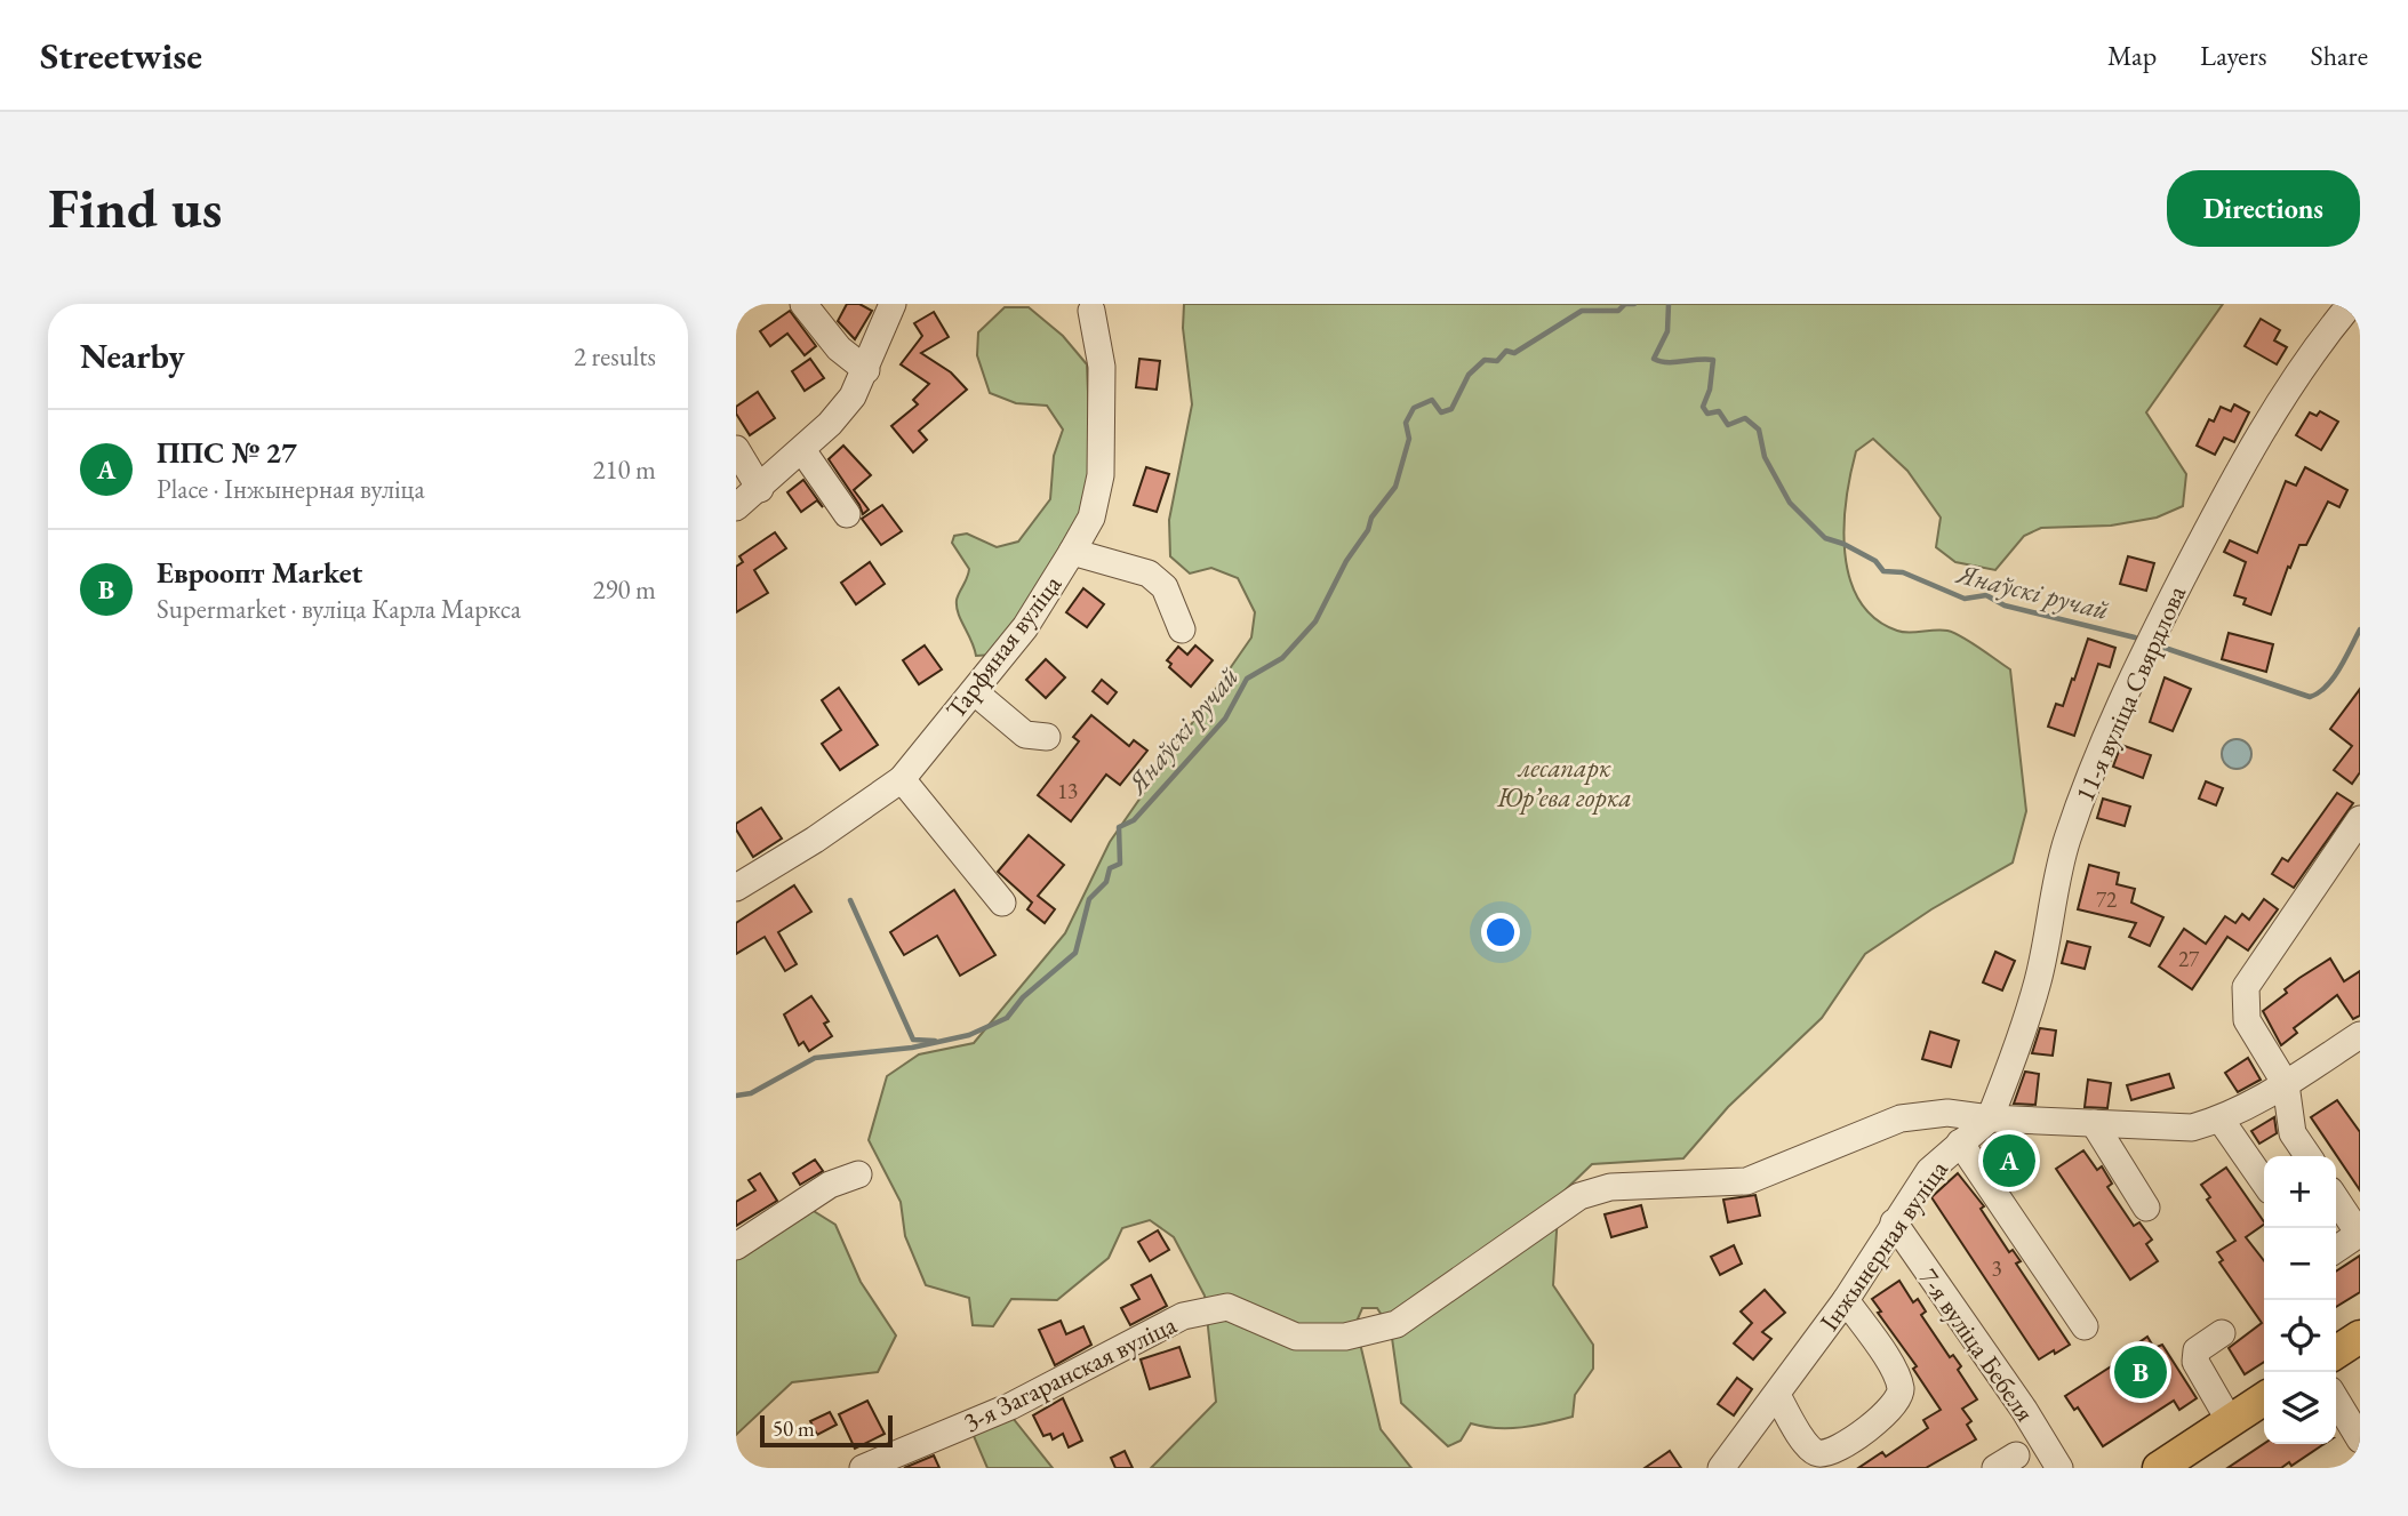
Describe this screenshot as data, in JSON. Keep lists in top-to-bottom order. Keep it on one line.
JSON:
{"streets":{"street":["Тарфяная вуліца","11-я вуліца Свярдлова","Інжынерная вуліца","7-я вуліца Бебеля","3-я Загаранская вуліца"]},"crossings":[["11-я вуліца Свярдлова","Інжынерная вуліца"],["11-я вуліца Свярдлова","3-я Загаранская вуліца"],["Інжынерная вуліца","7-я вуліца Бебеля"],["Інжынерная вуліца","3-я Загаранская вуліца"]],"water":["Янаўскі ручай"],"parks":["лесапарк Юрʼева горка"],"house_numbers":["13","72","27","3"],"scale_bar":"50 m","page":{"header":"Streetwise","nav":["Map","Layers","Share"],"buttons":"Directions","title":"Find us","heading":["Nearby","2 results"],"list":[{"mark":"A","name":"ППС № 27","note":"Place · Інжынерная вуліца","value":"210 m"},{"mark":"B","name":"Евроопт Market","note":"Supermarket · вуліца Карла Маркса","value":"290 m"}],"pins":["A","B"],"map_buttons":["+","−"],"scale":"50 m"}}
